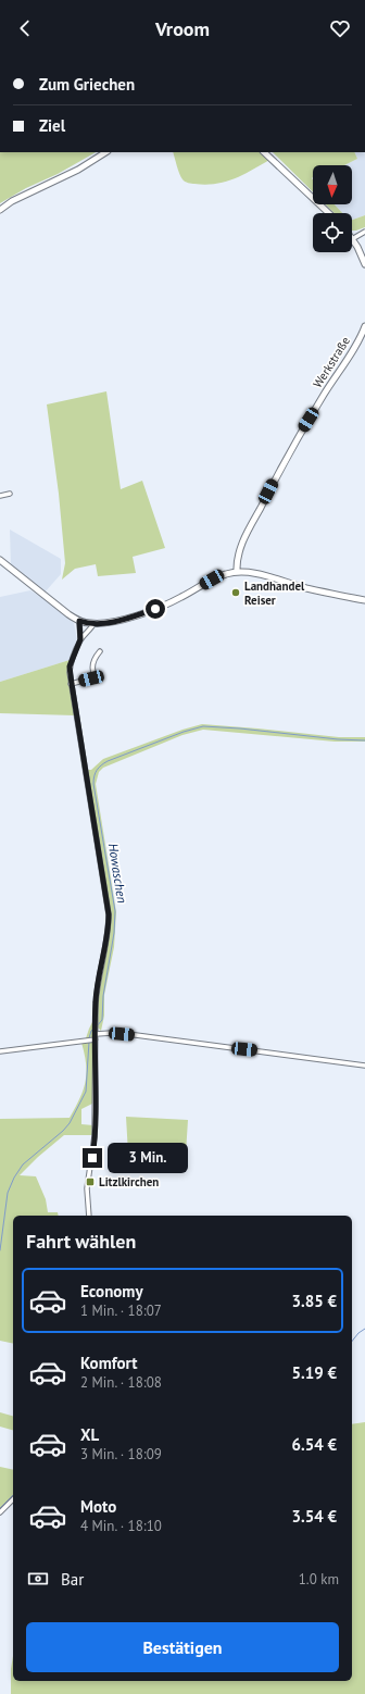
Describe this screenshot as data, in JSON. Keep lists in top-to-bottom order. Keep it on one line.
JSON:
{"streets":{"street":["Werkstraße"]},"water":["Howaschen"],"places":{"other":["Landhandel Reiser"],"transit":["Litzlkirchen"]},"north":"bottom","page":{"header":"Vroom","banner":["Zum Griechen","Ziel"],"bubble":"3 Min.","heading":"Fahrt wählen","list":[{"name":"Economy","note":"1 Min. · 18:07","value":"3.85 €"},{"name":"Komfort","note":"2 Min. · 18:08","value":"5.19 €"},{"name":"XL","note":"3 Min. · 18:09","value":"6.54 €"},{"name":"Moto","note":"4 Min. · 18:10","value":"3.54 €"}],"pay":["Bar","1.0 km"],"buttons":"Bestätigen"}}
